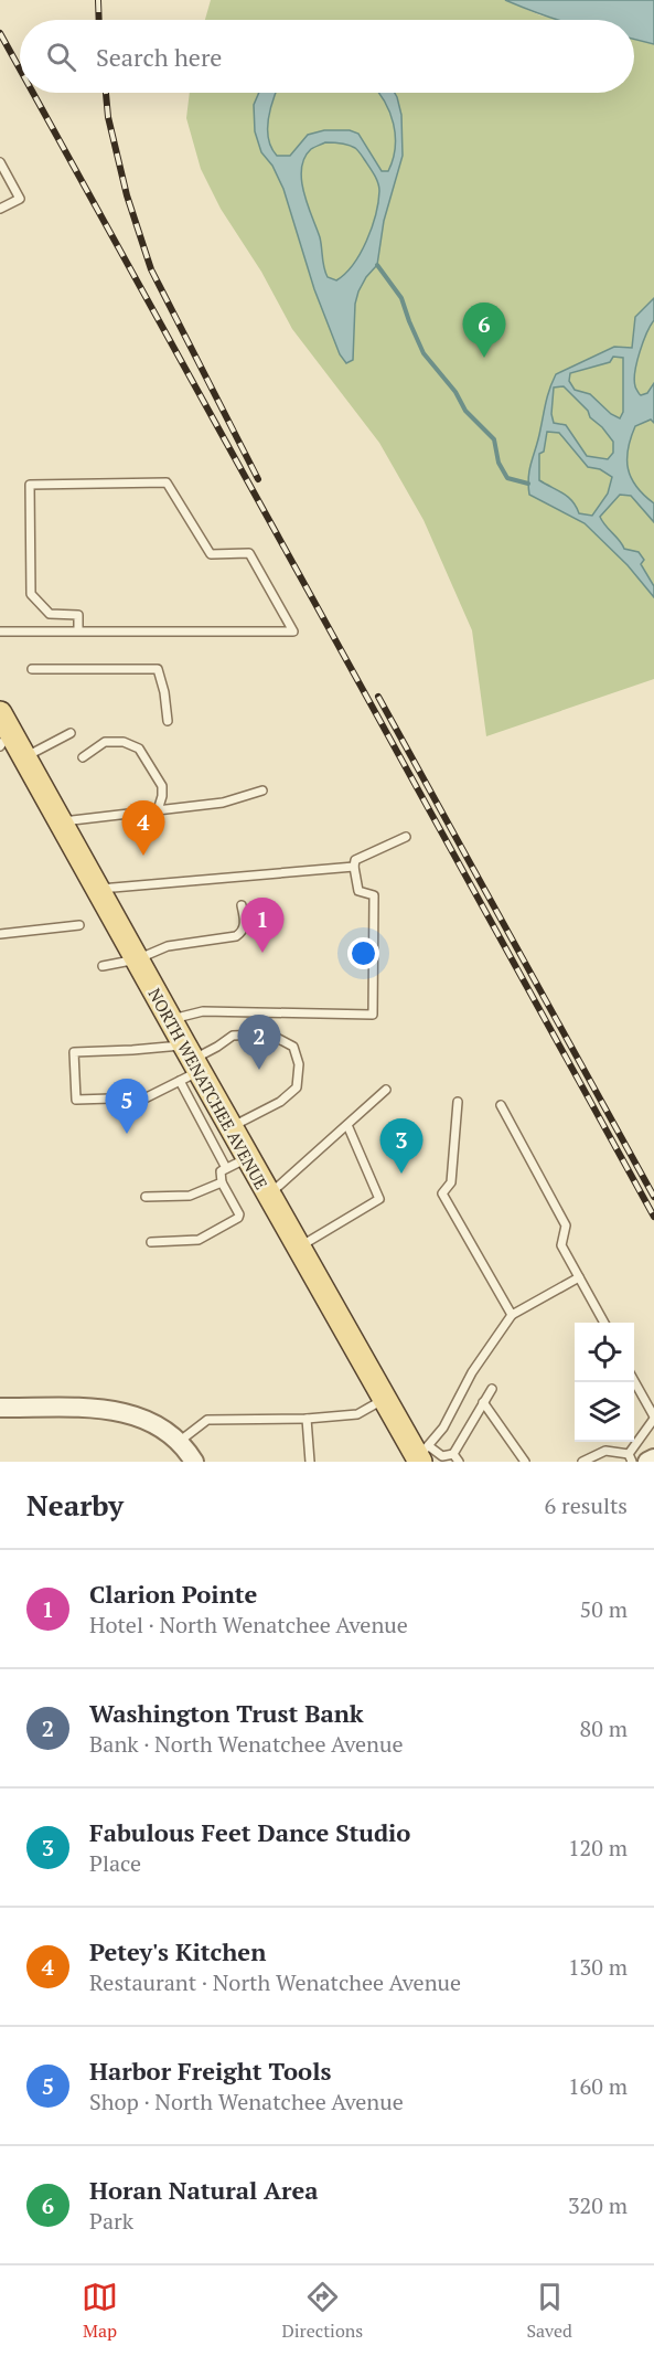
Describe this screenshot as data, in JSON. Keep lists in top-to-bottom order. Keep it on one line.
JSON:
{"streets":{"main road":["NORTH WENATCHEE AVENUE"]},"page":{"search":"Search here","pins":["6","4","1","2","5","3"],"heading":["Nearby","6 results"],"list":[{"mark":"1","name":"Clarion Pointe","note":"Hotel · North Wenatchee Avenue","value":"50 m"},{"mark":"2","name":"Washington Trust Bank","note":"Bank · North Wenatchee Avenue","value":"80 m"},{"mark":"3","name":"Fabulous Feet Dance Studio","note":"Place","value":"120 m"},{"mark":"4","name":"Petey's Kitchen","note":"Restaurant · North Wenatchee Avenue","value":"130 m"},{"mark":"5","name":"Harbor Freight Tools","note":"Shop · North Wenatchee Avenue","value":"160 m"},{"mark":"6","name":"Horan Natural Area","note":"Park","value":"320 m"}],"nav":["Map","Directions","Saved"]}}
